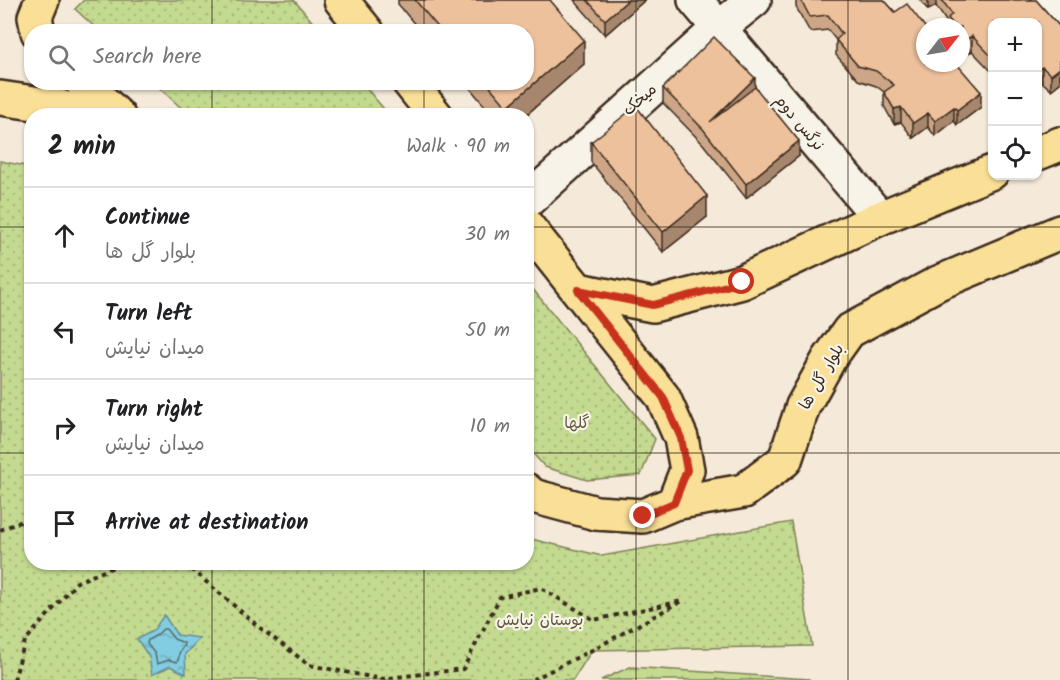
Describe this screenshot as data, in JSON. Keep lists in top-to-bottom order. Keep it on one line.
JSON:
{"streets":{"main road":["بلوار گل ها"],"street":["میخک","نرگس دوم"]},"crossings":[["میخک","نرگس دوم"]],"parks":["گلها","بوستان نیایش"],"north":"top right","page":{"map_buttons":["+","−"],"search":"Search here","heading":["2 min","Walk · 90 m"],"list":[["Continue","بلوار گل ها","30 m"],["Turn left","میدان نیایش","50 m"],["Turn right","میدان نیایش","10 m"],"Arrive at destination"]}}
